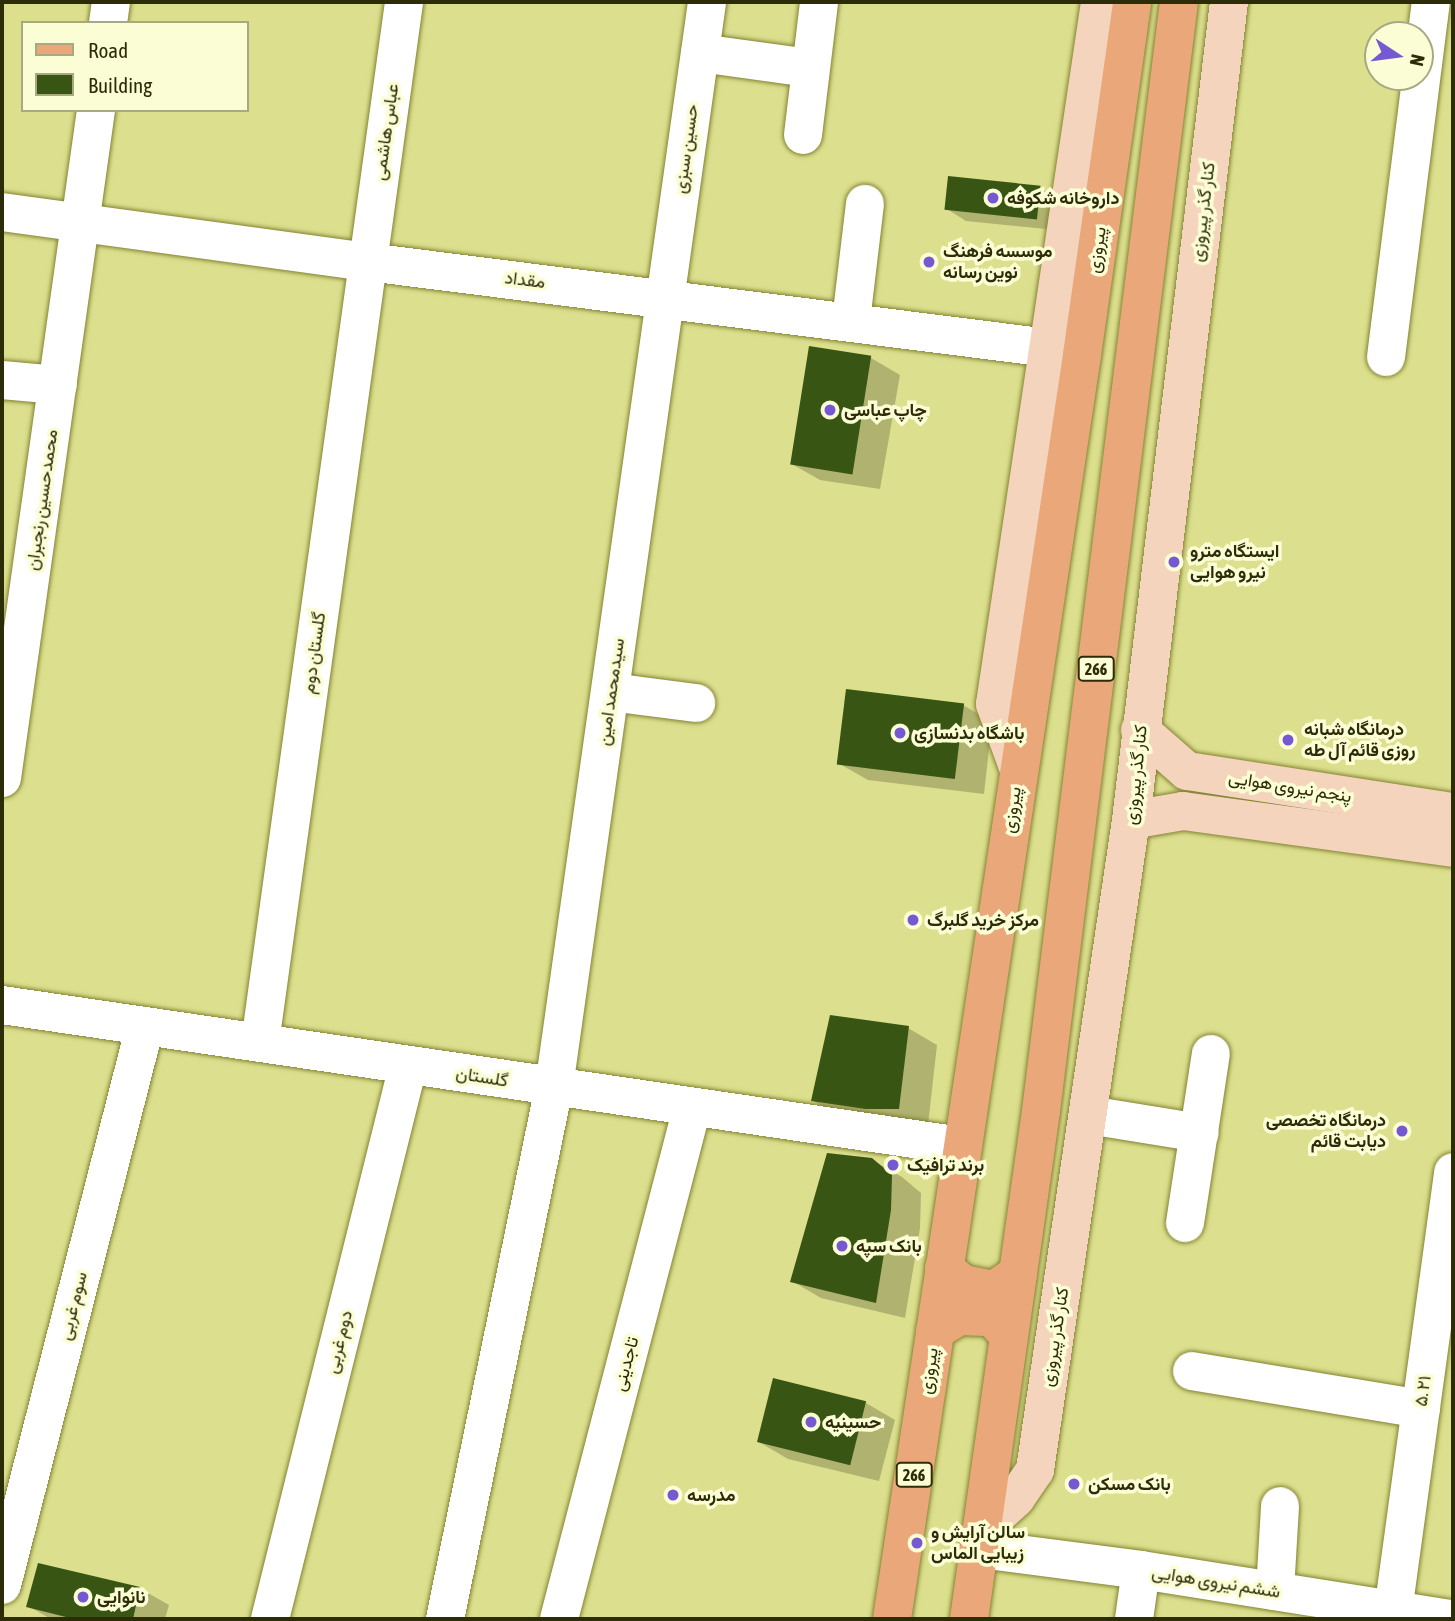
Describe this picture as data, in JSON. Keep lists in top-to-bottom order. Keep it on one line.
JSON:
{"streets":{"main road":["کنار گذر پیروزی","پیروزی","266","پنجم نیروی هوایی"],"street":["عباس هاشمی","حسین سبزی","مقداد","محمدحسین رنجبران","گلستان دوم","سیدمحمد امین","گلستان","سوم غربی","دوم غربی","تاجدینی","۵. ۲۱","ششم نیروی هوایی"]},"crossings":[["عباس هاشمی","مقداد"],["عباس هاشمی","گلستان دوم"],["حسین سبزی","مقداد"],["حسین سبزی","سیدمحمد امین"],["کنار گذر پیروزی","266"],["کنار گذر پیروزی","پنجم نیروی هوایی"],["کنار گذر پیروزی","ششم نیروی هوایی"],["پیروزی","گلستان"],["مقداد","محمدحسین رنجبران"],["مقداد","گلستان دوم"],["مقداد","سیدمحمد امین"],["گلستان دوم","گلستان"],["266","ششم نیروی هوایی"],["سیدمحمد امین","گلستان"],["گلستان","سوم غربی"],["گلستان","دوم غربی"],["گلستان","تاجدینی"],["۵. ۲۱","ششم نیروی هوایی"]],"places":["داروخانه شکوفه","موسسه فرهنگ نوین رسانه","چاپ عباسی","ایستگاه مترو نیرو هوایی","باشگاه بدنسازی","درمانگاه شبانه روزی قائم آل طه","مرکز خرید گلبرگ","درمانگاه تخصصی دیابت قائم","برند ترافیک","بانک سپه","حسینیه","بانک مسکن","مدرسه","سالن آرایش و زیبایی الماس","نانوایی"],"legend":["Road","Building"],"north":"right"}
